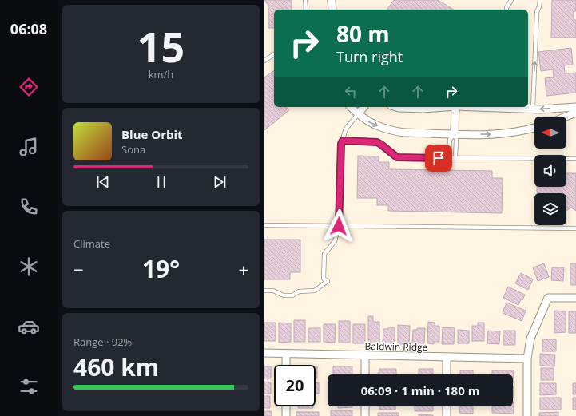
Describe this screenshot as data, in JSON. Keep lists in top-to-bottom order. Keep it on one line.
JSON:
{"streets":{"street":["Baldwin Ridge"]},"north":"left","page":{"tabs":"06:08","tile":[["15","km/h"],"Climate",["Range · 92%","460 km"]],"turn":["80 m","Turn right"],"song":["Blue Orbit","Sona"],"heat":["−","19°","+"],"limit":"20","trip":"06:09 · 1 min · 180 m"}}
